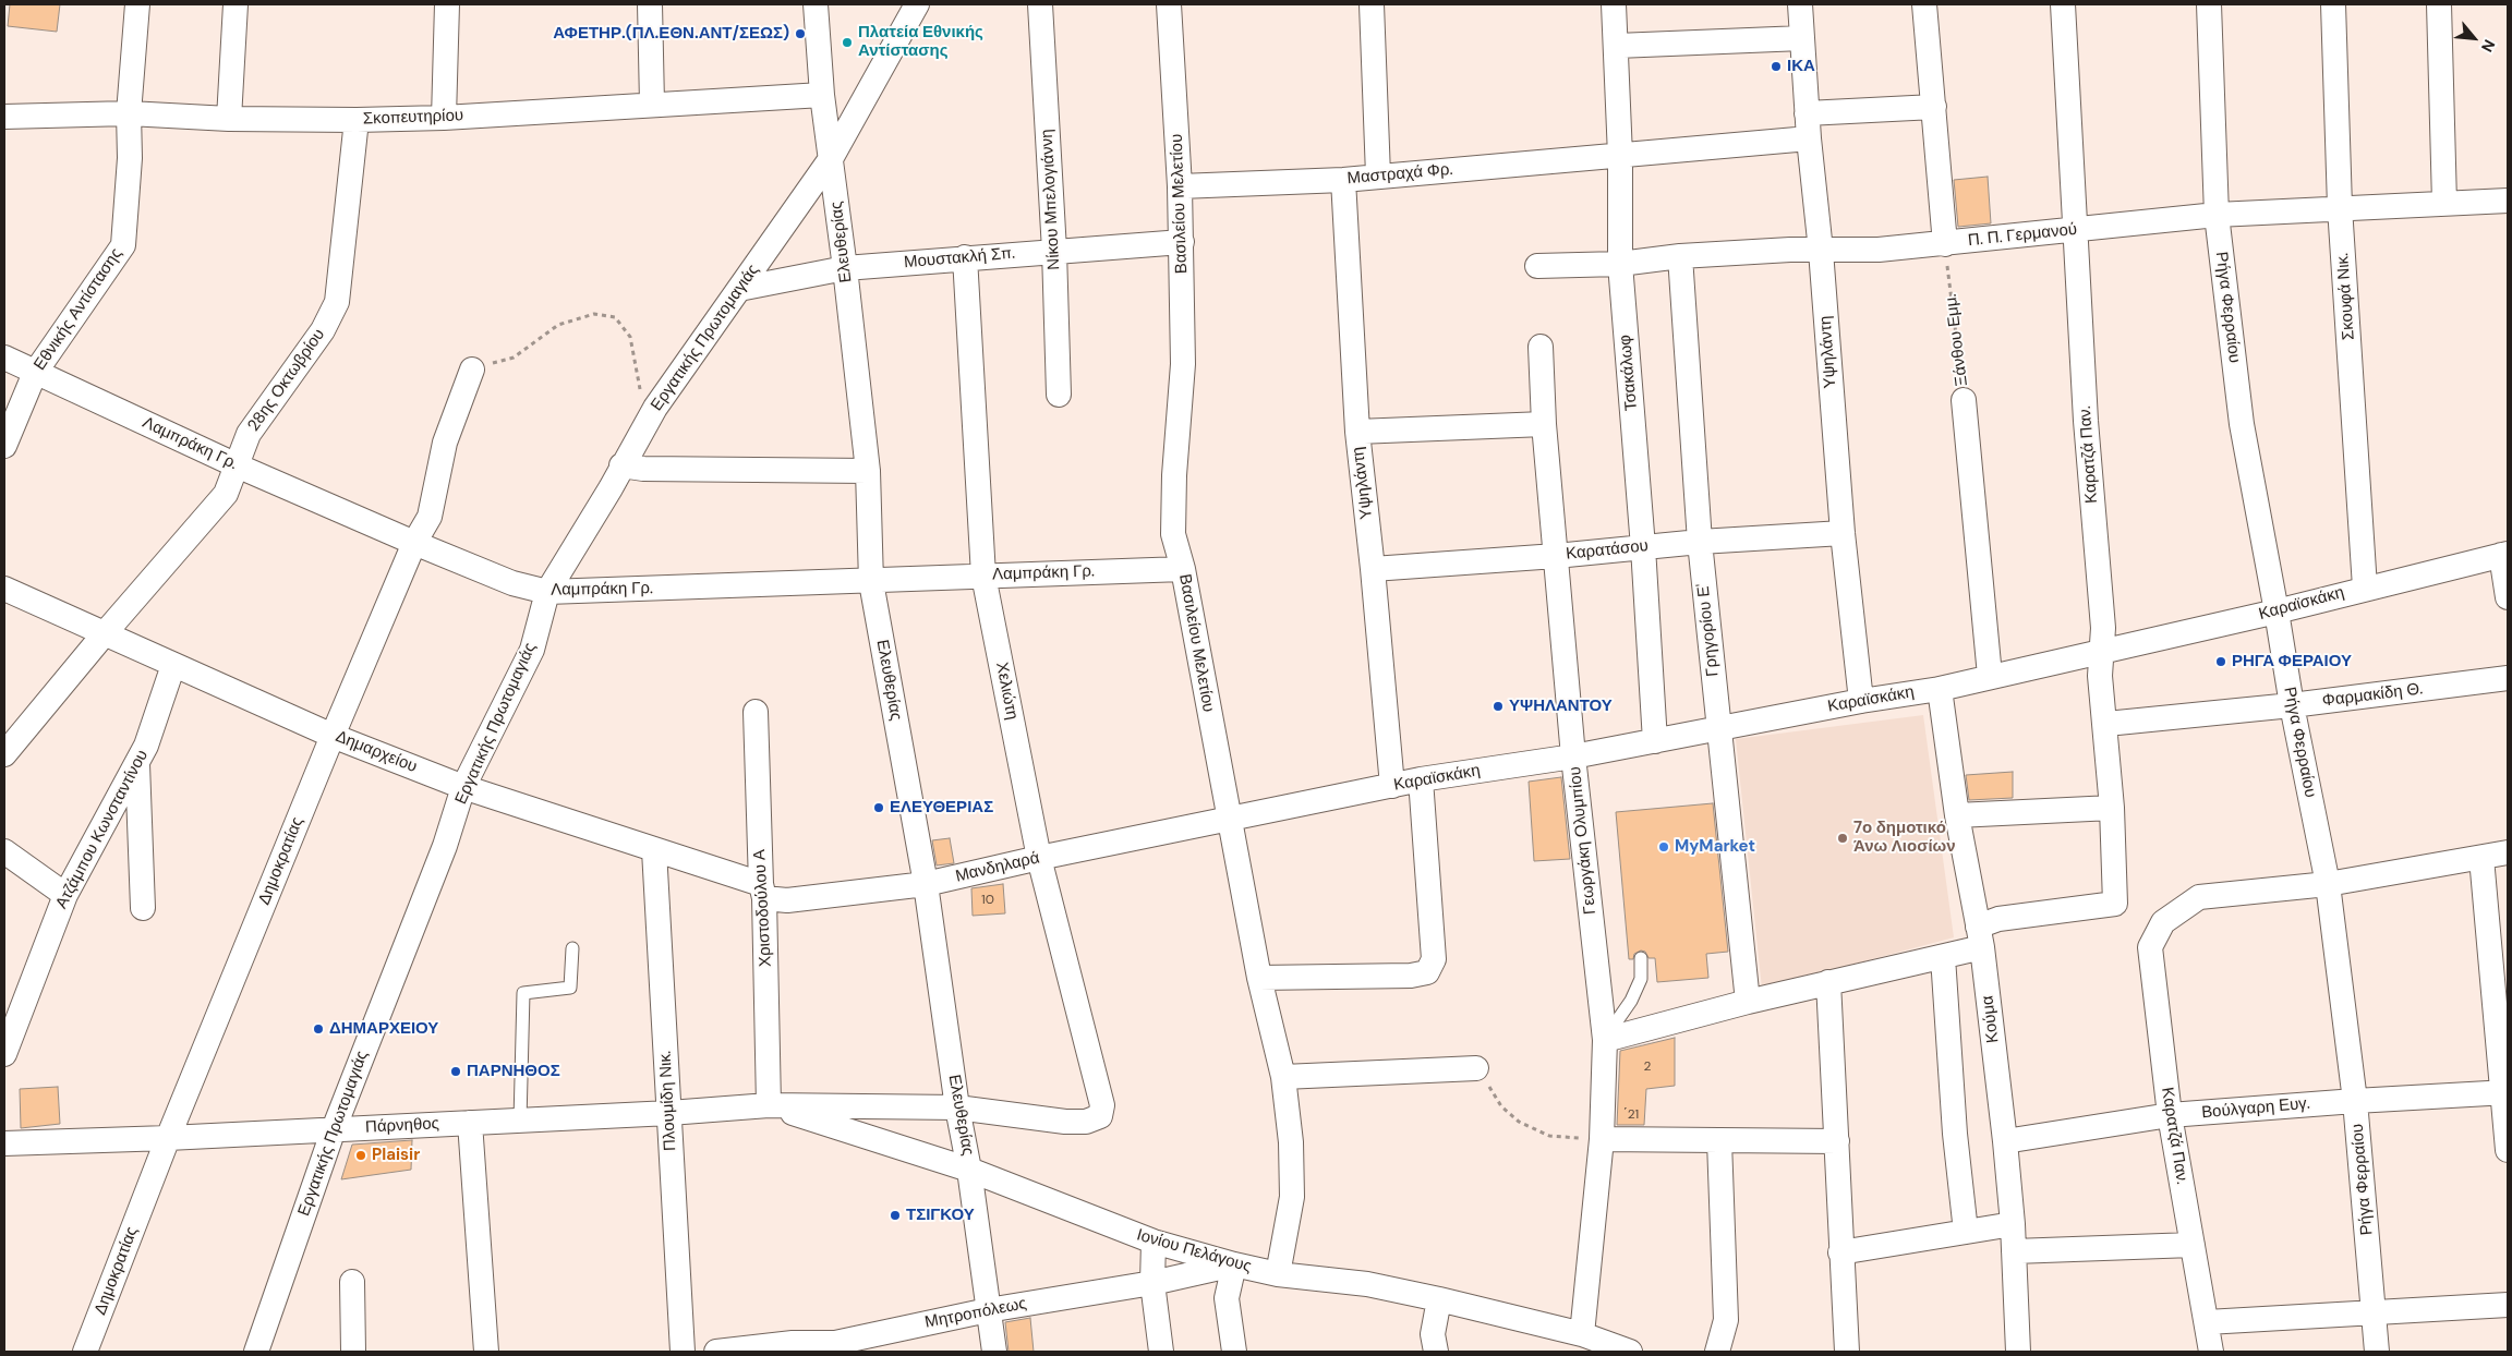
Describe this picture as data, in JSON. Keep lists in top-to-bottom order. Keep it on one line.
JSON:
{"streets":{"street":["Σκοπευτηρίου","Μαστραχά Φρ.","Νίκου Μπελογιάννη","Βασιλείου Μελετίου","Π. Π. Γερμανού","Ελευθερίας","Μουστακλή Σπ.","Σκουφά Νικ.","Ρήγα Φερραίου","Εθνικής Αντίστασης","Εργατικής Πρωτομαγιάς","Ξάνθου Εμμ.","Υψηλάντη","Τσακάλωφ","28ης Οκτωβρίου","Λαμπράκη Γρ.","Καρατζά Παν.","Καρατάσου","Καραϊσκάκη","Γρηγορίου Ε'","Χελιώτη","Φαρμακίδη Θ.","Δημαρχείου","Ατζάμπου Κωνσταντίνου","Γεωργάκη Ολυμπίου","Δημοκρατίας","Μανδηλαρά","Χριστοδούλου Α","Κούμα","Πλουμίδη Νικ.","Βούλγαρη Ευγ.","Πάρνηθος","Ιονίου Πελάγους","Μητροπόλεως"]},"crossings":[["Σκοπευτηρίου","Ελευθερίας"],["Σκοπευτηρίου","Εθνικής Αντίστασης"],["Σκοπευτηρίου","28ης Οκτωβρίου"],["Μαστραχά Φρ.","Βασιλείου Μελετίου"],["Μαστραχά Φρ.","Υψηλάντη"],["Μαστραχά Φρ.","Τσακάλωφ"],["Νίκου Μπελογιάννη","Μουστακλή Σπ."],["Βασιλείου Μελετίου","Μουστακλή Σπ."],["Βασιλείου Μελετίου","Λαμπράκη Γρ."],["Βασιλείου Μελετίου","Καραϊσκάκη"],["Βασιλείου Μελετίου","Μανδηλαρά"],["Βασιλείου Μελετίου","Ιονίου Πελάγους"],["Π. Π. Γερμανού","Σκουφά Νικ."],["Π. Π. Γερμανού","Ρήγα Φερραίου"],["Π. Π. Γερμανού","Ξάνθου Εμμ."],["Π. Π. Γερμανού","Υψηλάντη"],["Π. Π. Γερμανού","Τσακάλωφ"],["Π. Π. Γερμανού","Καρατζά Παν."],["Π. Π. Γερμανού","Γρηγορίου Ε'"],["Ελευθερίας","Μουστακλή Σπ."],["Ελευθερίας","Εργατικής Πρωτομαγιάς"],["Ελευθερίας","Λαμπράκη Γρ."],["Ελευθερίας","Μανδηλαρά"],["Ελευθερίας","Πάρνηθος"],["Ελευθερίας","Ιονίου Πελάγους"],["Ελευθερίας","Μητροπόλεως"],["Μουστακλή Σπ.","Εργατικής Πρωτομαγιάς"],["Μουστακλή Σπ.","Χελιώτη"],["Σκουφά Νικ.","Καραϊσκάκη"],["Ρήγα Φερραίου","Καρατζά Παν."],["Ρήγα Φερραίου","Καραϊσκάκη"],["Ρήγα Φερραίου","Φαρμακίδη Θ."],["Ρήγα Φερραίου","Βούλγαρη Ευγ."],["Εθνικής Αντίστασης","Λαμπράκη Γρ."],["Εργατικής Πρωτομαγιάς","Λαμπράκη Γρ."],["Εργατικής Πρωτομαγιάς","Δημαρχείου"],["Εργατικής Πρωτομαγιάς","Πάρνηθος"],["Ξάνθου Εμμ.","Καραϊσκάκη"],["Υψηλάντη","Καρατάσου"],["Υψηλάντη","Καραϊσκάκη"],["Τσακάλωφ","Καρατάσου"],["Τσακάλωφ","Καραϊσκάκη"],["28ης Οκτωβρίου","Λαμπράκη Γρ."],["28ης Οκτωβρίου","Δημαρχείου"],["Λαμπράκη Γρ.","Χελιώτη"],["Λαμπράκη Γρ.","Δημοκρατίας"],["Καρατζά Παν.","Καραϊσκάκη"],["Καρατζά Παν.","Φαρμακίδη Θ."],["Καρατζά Παν.","Κούμα"],["Καρατζά Παν.","Βούλγαρη Ευγ."],["Καρατάσου","Γρηγορίου Ε'"],["Καρατάσου","Γεωργάκη Ολυμπίου"],["Καραϊσκάκη","Γρηγορίου Ε'"],["Καραϊσκάκη","Γεωργάκη Ολυμπίου"],["Καραϊσκάκη","Μανδηλαρά"],["Καραϊσκάκη","Κούμα"],["Χελιώτη","Μανδηλαρά"],["Χελιώτη","Πάρνηθος"],["Δημαρχείου","Ατζάμπου Κωνσταντίνου"],["Δημαρχείου","Δημοκρατίας"],["Δημαρχείου","Μανδηλαρά"],["Δημαρχείου","Χριστοδούλου Α"],["Δημαρχείου","Πλουμίδη Νικ."],["Γεωργάκη Ολυμπίου","Ιονίου Πελάγους"],["Δημοκρατίας","Πάρνηθος"],["Μανδηλαρά","Χριστοδούλου Α"],["Χριστοδούλου Α","Πάρνηθος"],["Χριστοδούλου Α","Ιονίου Πελάγους"],["Κούμα","Βούλγαρη Ευγ."],["Πλουμίδη Νικ.","Πάρνηθος"],["Πάρνηθος","Ιονίου Πελάγους"],["Ιονίου Πελάγους","Μητροπόλεως"]],"places":["ΑΦΕΤΗΡ.(ΠΛ.ΕΘΝ.ΑΝΤ/ΣΕΩΣ)","Πλατεία Εθνικής Αντίστασης","ΙΚΑ","ΡΗΓΑ ΦΕΡΑΙΟΥ","ΥΨΗΛΑΝΤΟΥ","ΕΛΕΥΘΕΡΙΑΣ","7ο δημοτικό Άνω Λιοσίων","MyMarket","ΔΗΜΑΡΧΕΙΟΥ","ΠΑΡΝΗΘΟΣ","Plaisir","ΤΣΙΓΚΟΥ"],"house_numbers":["10","2","΄21"],"north":"bottom right"}
